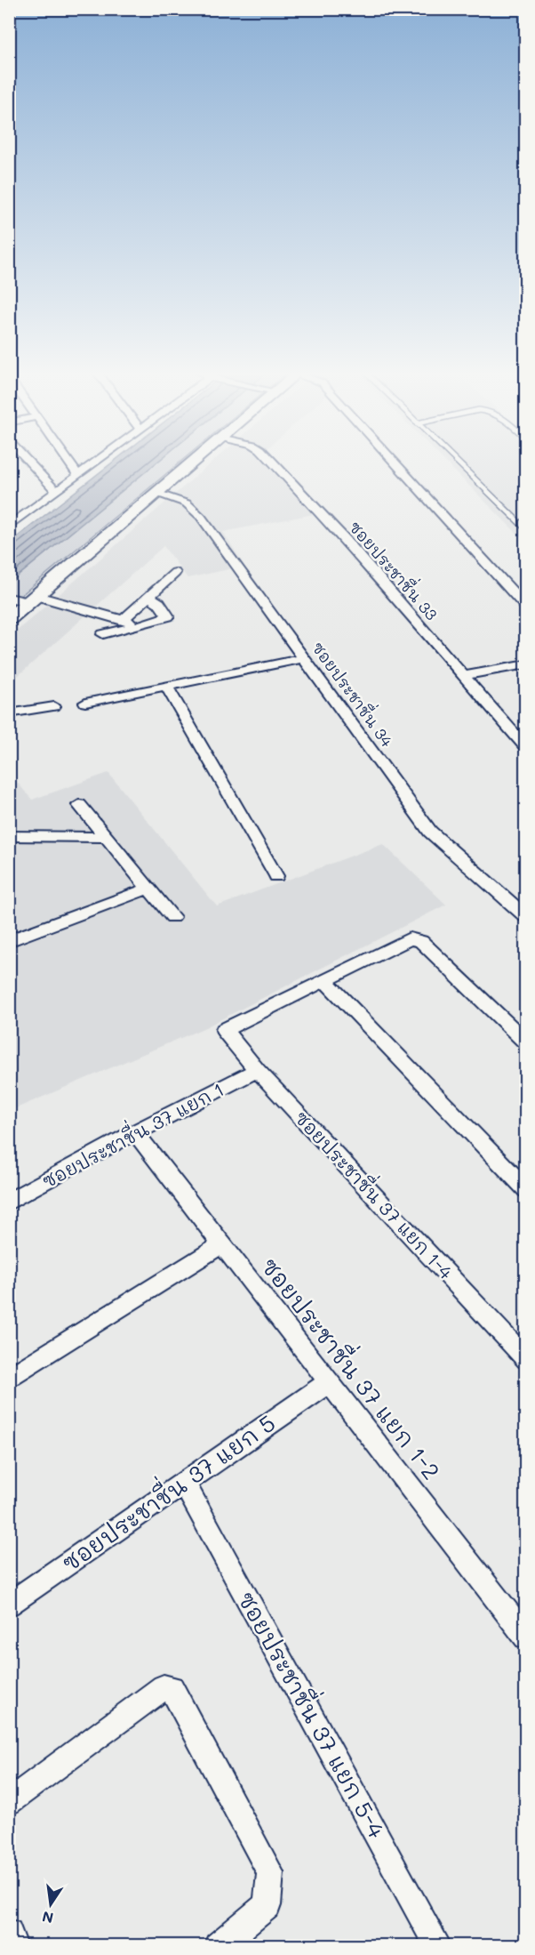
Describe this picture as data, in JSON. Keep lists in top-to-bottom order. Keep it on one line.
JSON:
{"streets":{"street":["ซอยประชาชื่น 33","ซอยประชาชื่น 34","ซอยประชาชื่น 37 แยก 1","ซอยประชาชื่น 37 แยก 1-4","ซอยประชาชื่น 37 แยก 1-2","ซอยประชาชื่น 37 แยก 5","ซอยประชาชื่น 37 แยก 5-4"]},"crossings":[["ซอยประชาชื่น 37 แยก 1","ซอยประชาชื่น 37 แยก 1-4"],["ซอยประชาชื่น 37 แยก 1","ซอยประชาชื่น 37 แยก 1-2"],["ซอยประชาชื่น 37 แยก 1-2","ซอยประชาชื่น 37 แยก 5"],["ซอยประชาชื่น 37 แยก 5","ซอยประชาชื่น 37 แยก 5-4"]],"north":"bottom"}
